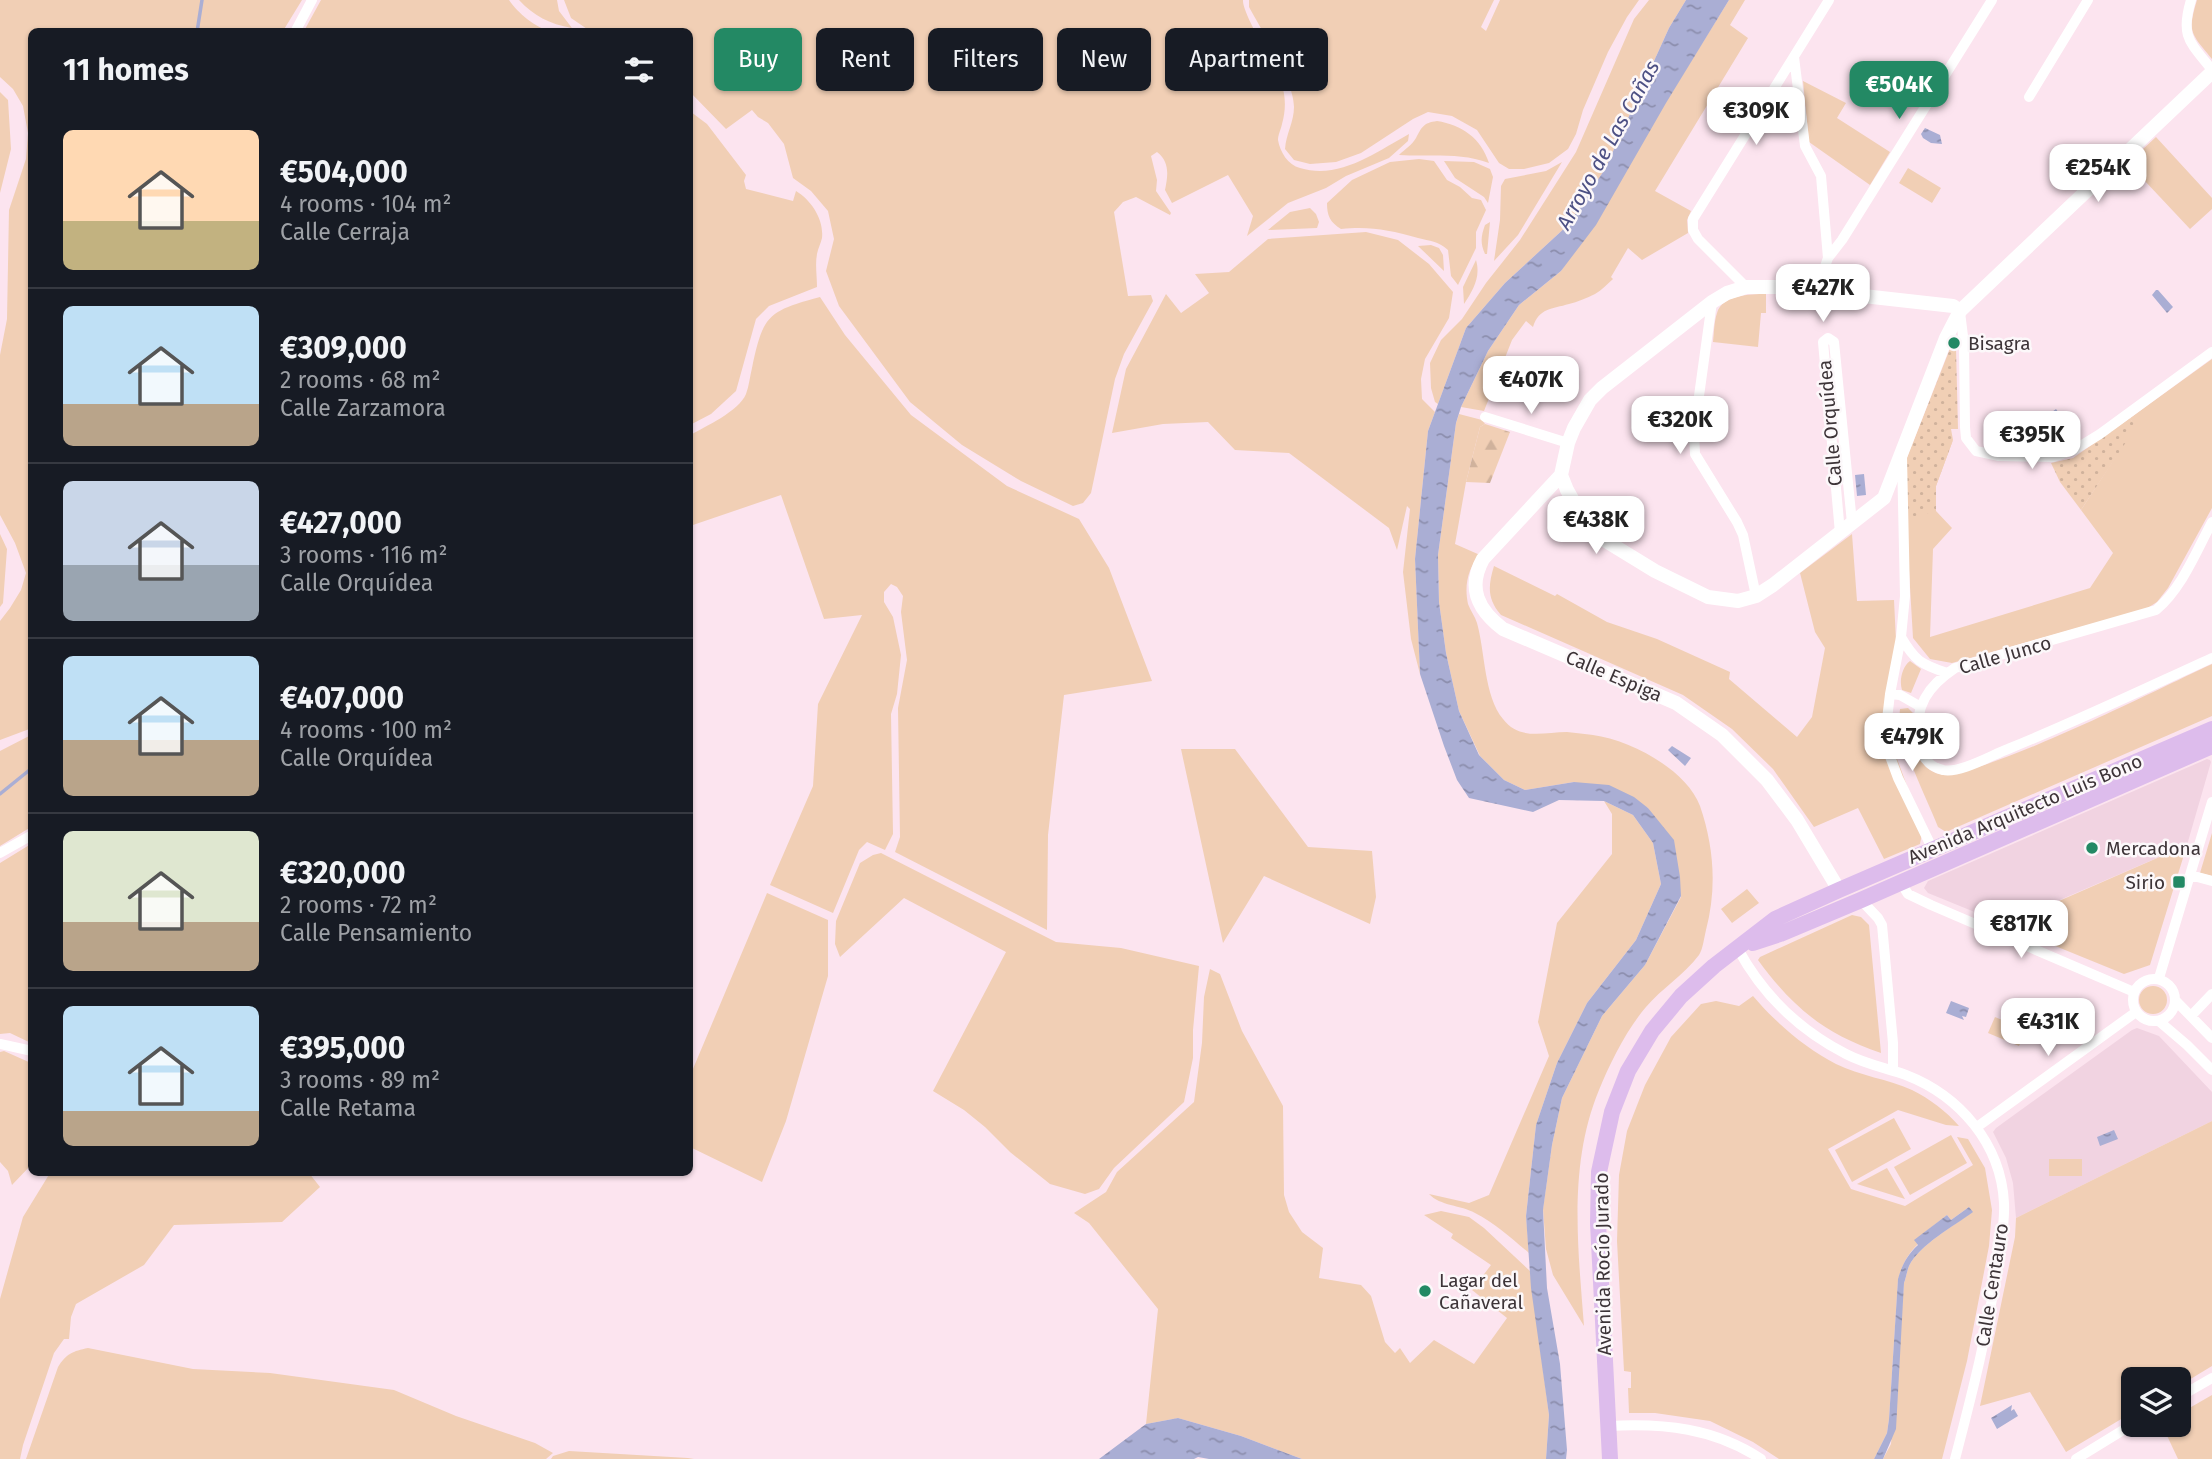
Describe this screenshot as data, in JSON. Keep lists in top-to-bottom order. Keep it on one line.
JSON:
{"streets":{"main road":["Avenida Arquitecto Luis Bono","Avenida Rocío Jurado"],"street":["Calle Orquídea","Calle Junco","Calle Espiga","Calle Centauro"]},"crossings":[["Calle Espiga","Avenida Arquitecto Luis Bono"],["Calle Espiga","Avenida Rocío Jurado"],["Avenida Arquitecto Luis Bono","Avenida Rocío Jurado"],["Avenida Rocío Jurado","Calle Centauro"]],"water":["Arroyo de Las Cañas"],"places":{"other":["Bisagra","Mercadona","Lagar del Cañaveral"],"transit":["Sirio"]},"page":{"chip":["Buy","Rent","Filters","New","Apartment"],"heading":"11 homes","price":["€504K","€309K","€254K","€427K","€407K","€320K","€395K","€438K","€479K","€817K","€431K"],"list":[{"name":"€504,000","note":"4 rooms · 104 m² · Calle Cerraja"},{"name":"€309,000","note":"2 rooms · 68 m² · Calle Zarzamora"},{"name":"€427,000","note":"3 rooms · 116 m² · Calle Orquídea"},{"name":"€407,000","note":"4 rooms · 100 m² · Calle Orquídea"},{"name":"€320,000","note":"2 rooms · 72 m² · Calle Pensamiento"},{"name":"€395,000","note":"3 rooms · 89 m² · Calle Retama"}]}}
